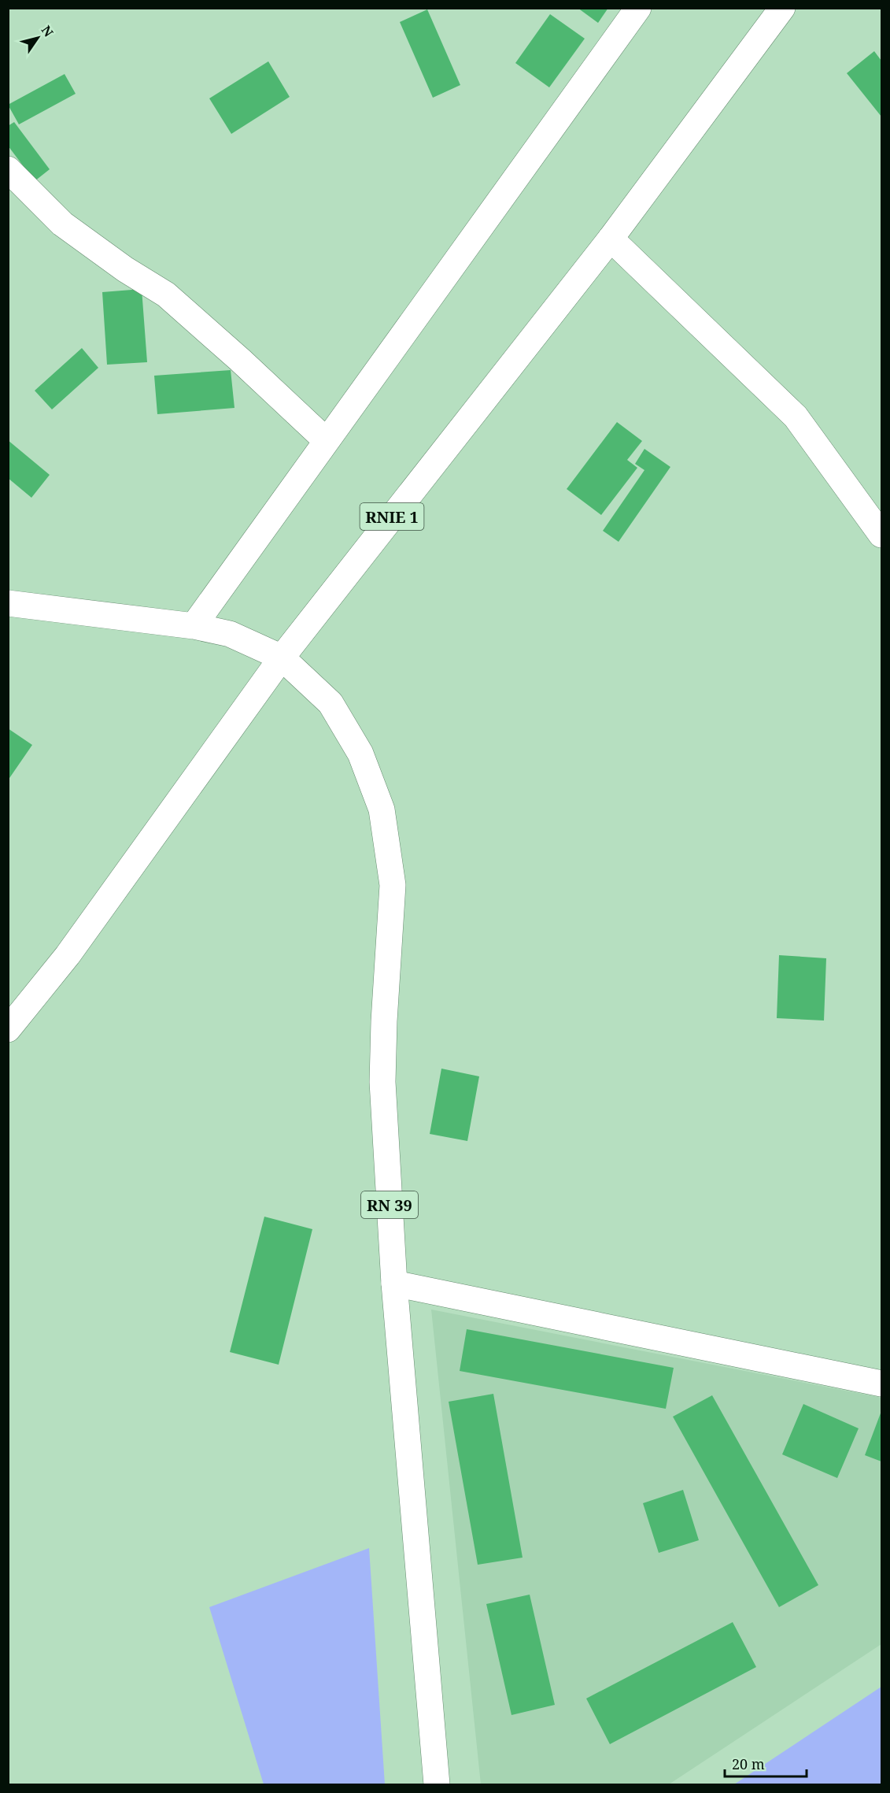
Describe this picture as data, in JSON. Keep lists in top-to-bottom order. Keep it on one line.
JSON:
{"streets":{"main road":["RNIE 1","RN 39"]},"crossings":[["RNIE 1","RN 39"]],"scale_bar":"20 m","north":"top right"}
